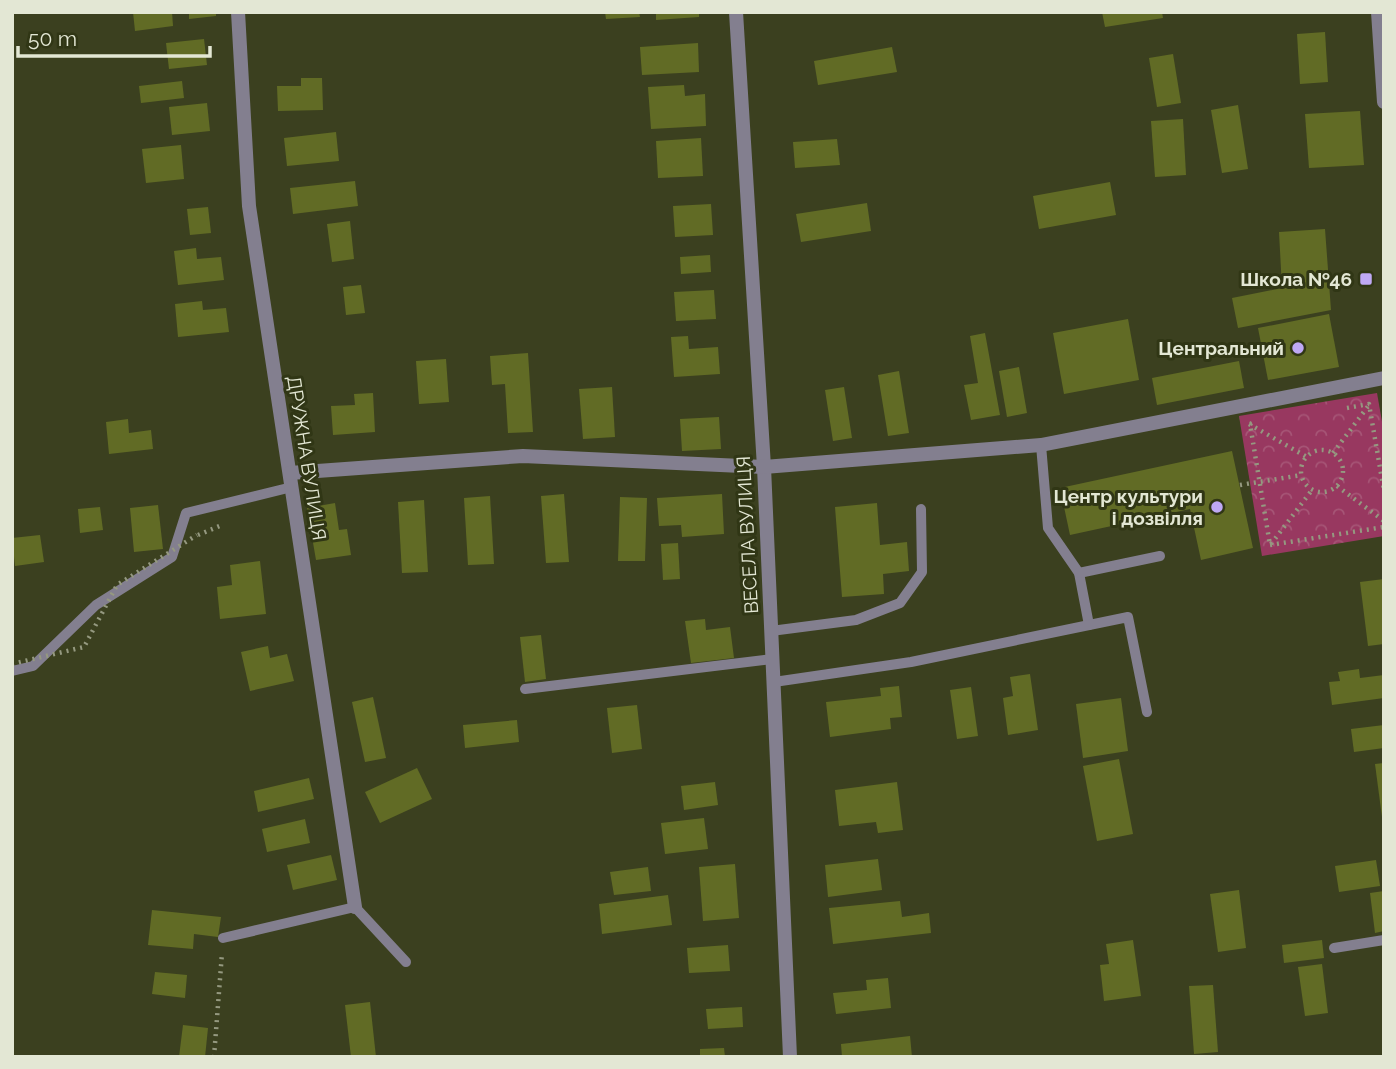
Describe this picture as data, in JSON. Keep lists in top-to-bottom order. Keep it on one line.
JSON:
{"streets":{"street":["ДРУЖНА ВУЛИЦЯ","ВЕСЕЛА ВУЛИЦЯ"]},"places":{"transit":["Школа №46"],"other":["Центральний","Центр культури і дозвілля"]},"scale_bar":"50 m"}
